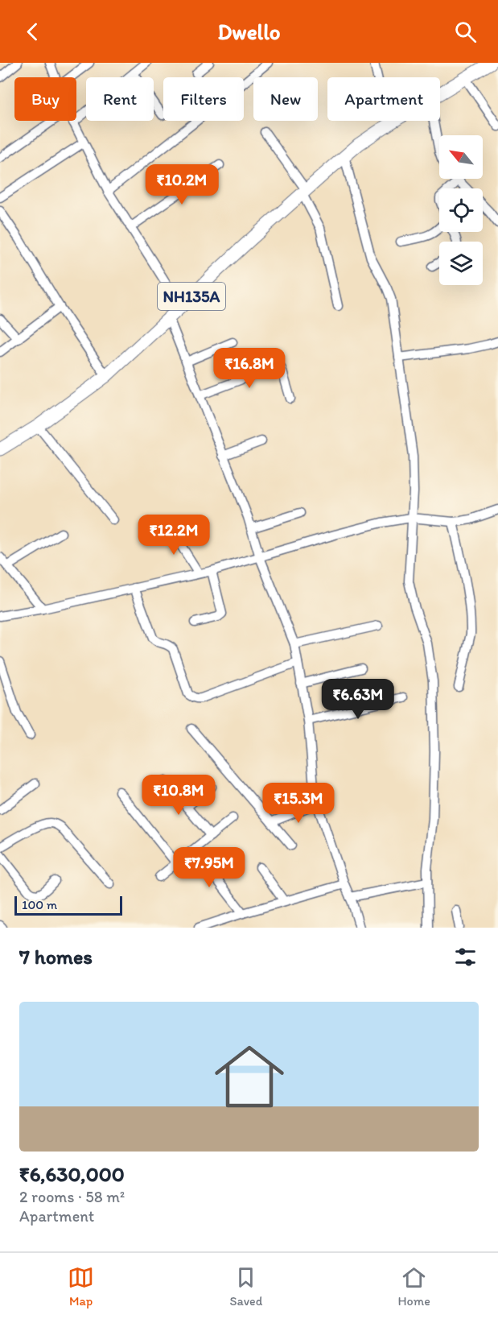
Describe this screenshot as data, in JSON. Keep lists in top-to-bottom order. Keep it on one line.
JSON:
{"streets":{"highway":["NH135A"]},"scale_bar":"100 m","north":"top left","page":{"header":"Dwello","chip":["Buy","Rent","Filters","New","Apartment"],"price":["₹10.2M","₹16.8M","₹12.2M","₹6.63M","₹10.8M","₹15.3M","₹7.95M"],"scale":"100 m","heading":"7 homes","list":[{"name":"₹6,630,000","note":"2 rooms · 58 m² · Apartment"}],"tabs":["Map","Saved","Home"]}}
